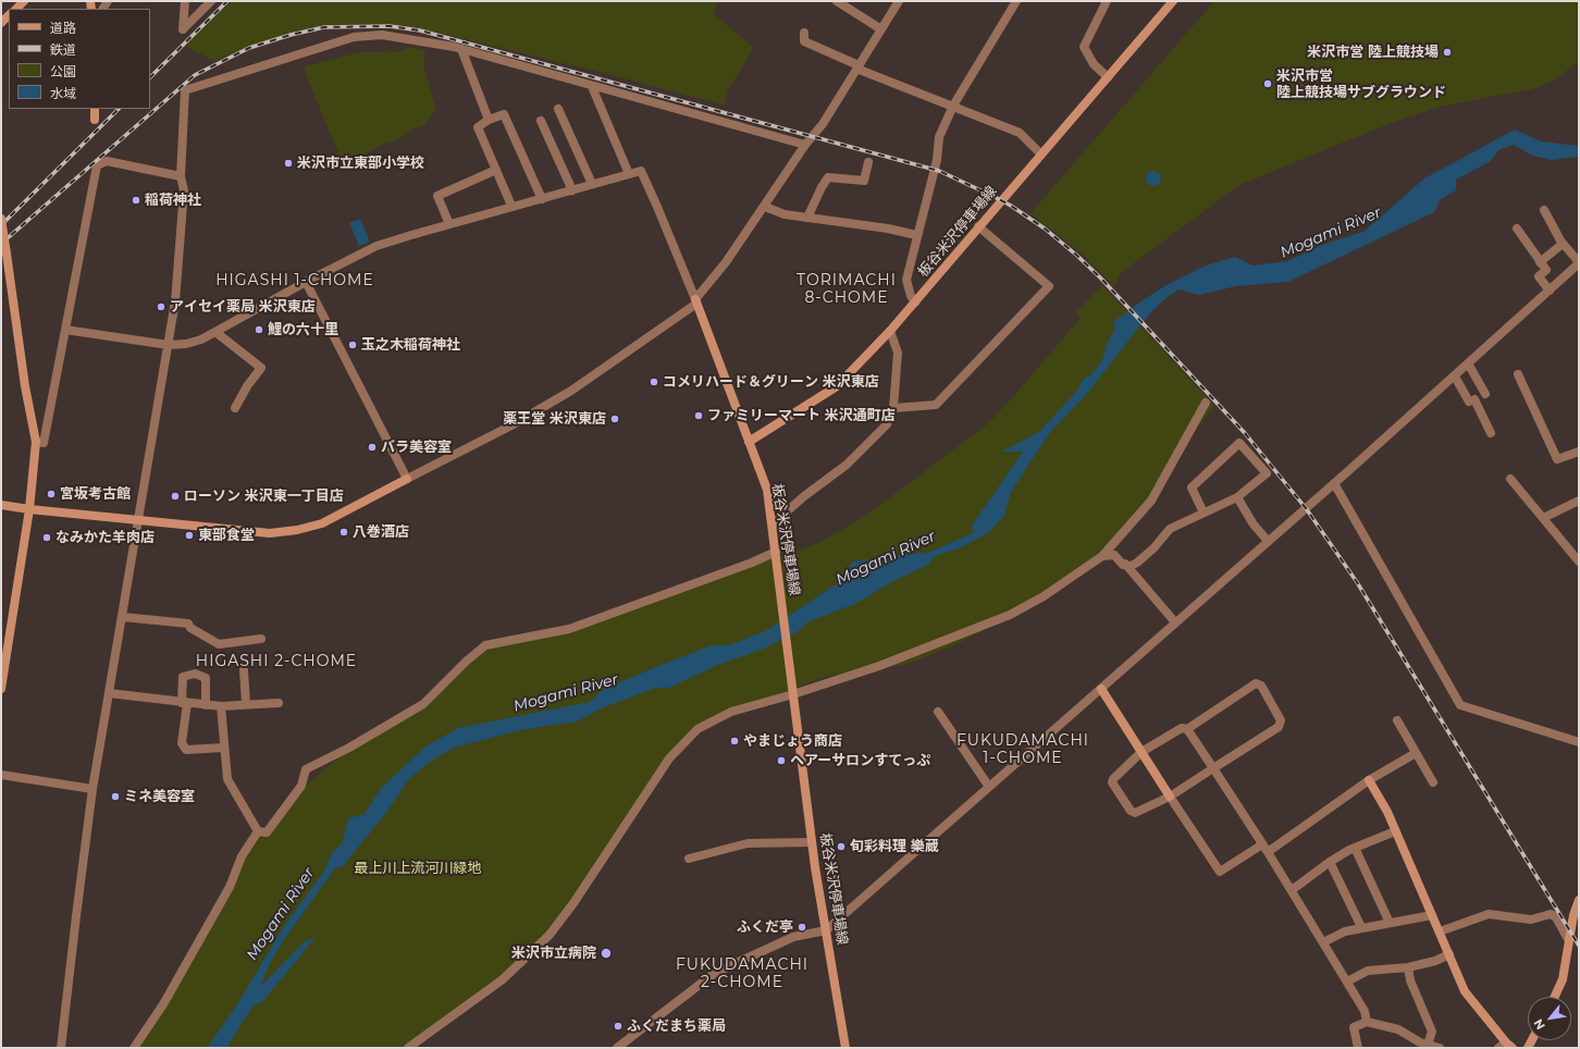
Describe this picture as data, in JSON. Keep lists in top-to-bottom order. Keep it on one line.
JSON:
{"streets":{"street":["板谷米沢停車場線"]},"districts":["HIGASHI 1-CHOME","TORIMACHI 8-CHOME","HIGASHI 2-CHOME","FUKUDAMACHI 1-CHOME","FUKUDAMACHI 2-CHOME"],"water":["Mogami River"],"parks":["最上川上流河川緑地"],"places":["米沢市営 陸上競技場","米沢市営 陸上競技場サブグラウンド","米沢市立東部小学校","稲荷神社","アイセイ薬局 米沢東店","鯉の六十里","玉之木稲荷神社","コメリハード＆グリーン 米沢東店","ファミリーマート 米沢通町店","薬王堂 米沢東店","バラ美容室","宮坂考古館","ローソン 米沢東一丁目店","八巻酒店","東部食堂","なみかた羊肉店","やまじょう商店","ヘアーサロンすてっぷ","ミネ美容室","旬彩料理 樂蔵","ふくだ亭","米沢市立病院","ふくだまち薬局"],"legend":["道路","鉄道","公園","水域"],"north":"bottom left"}
